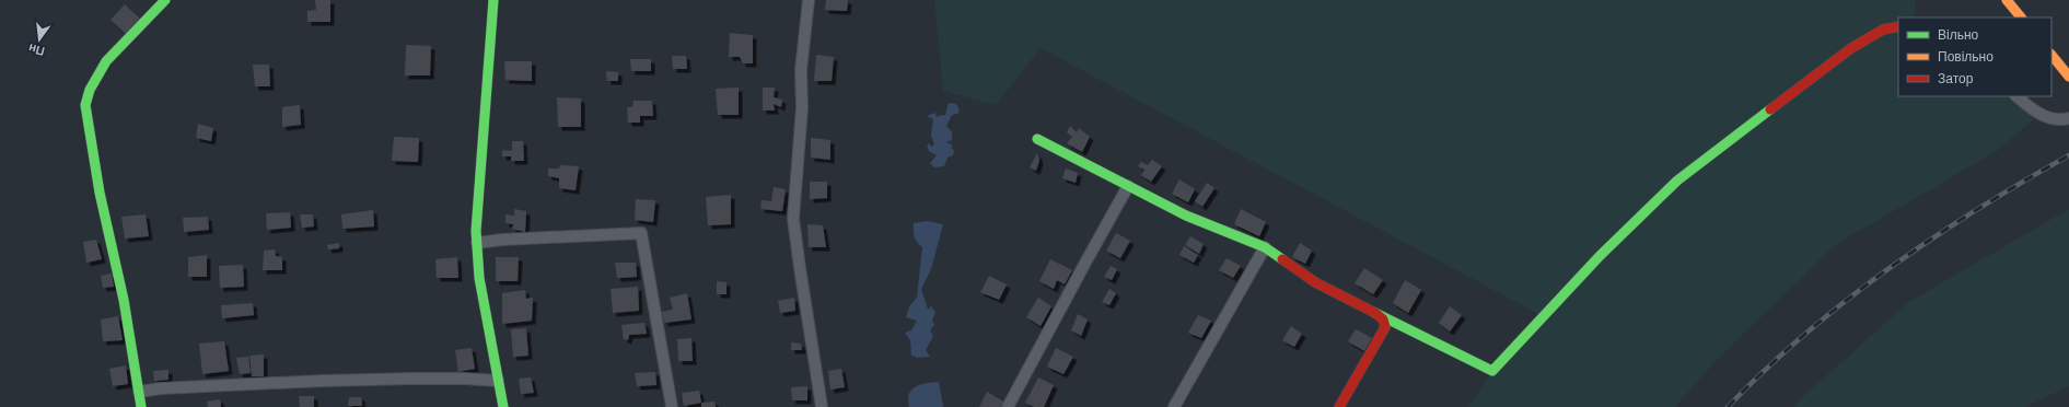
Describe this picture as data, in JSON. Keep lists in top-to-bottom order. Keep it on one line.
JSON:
{"legend":["Вільно","Повільно","Затор"],"north":"bottom"}
